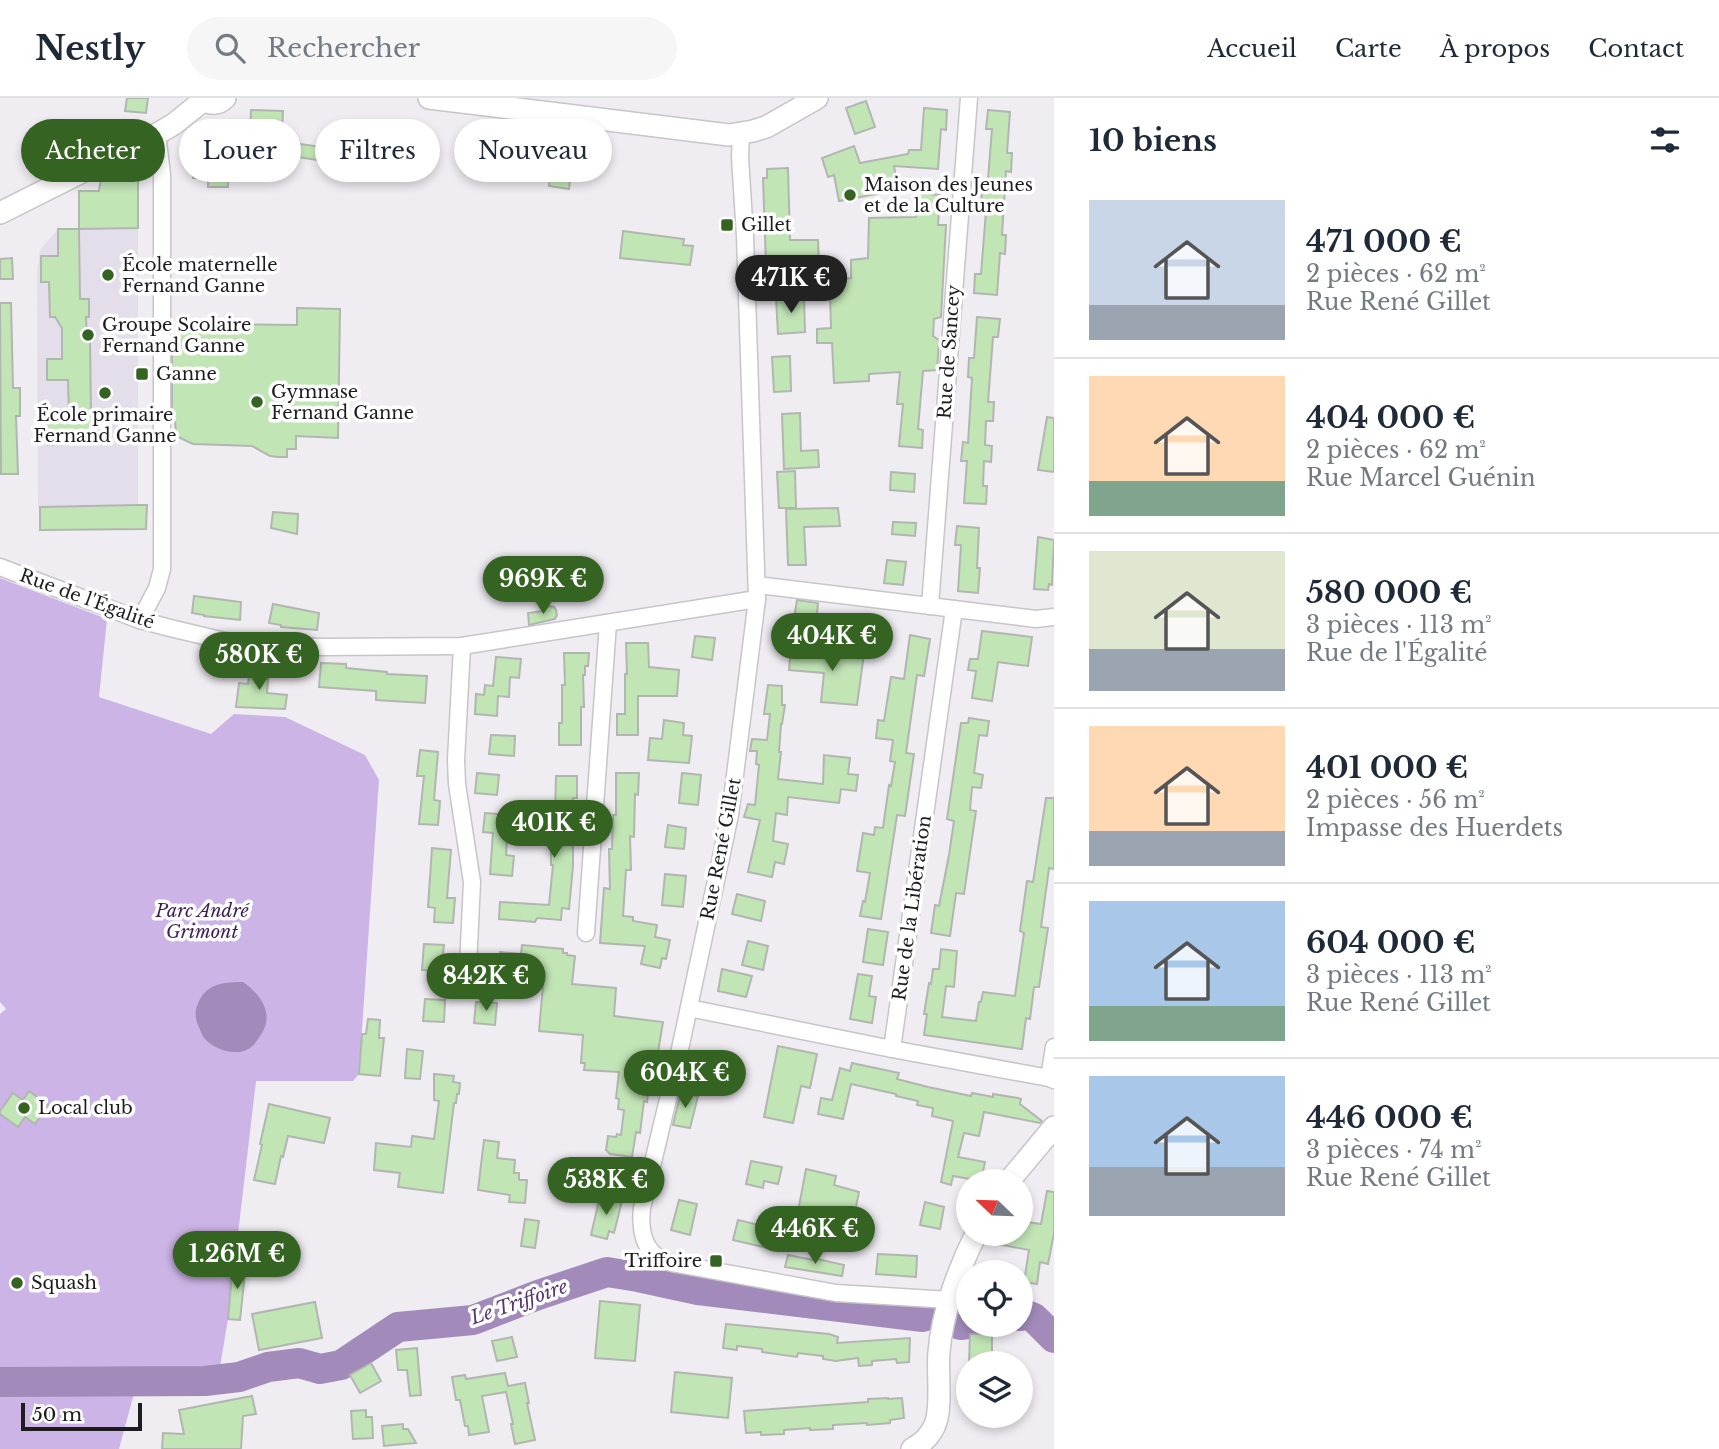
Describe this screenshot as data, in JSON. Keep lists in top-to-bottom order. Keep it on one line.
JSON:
{"streets":{"street":["Rue de Sancey","Rue de l'Égalité","Rue René Gillet","Rue de la Libération"]},"crossings":[["Rue de Sancey","Rue de l'Égalité"],["Rue de l'Égalité","Rue René Gillet"],["Rue de l'Égalité","Rue de la Libération"]],"water":["Le Triffoire"],"parks":["Parc André Grimont"],"places":{"other":["Maison des Jeunes et de la Culture","École maternelle Fernand Ganne","Groupe Scolaire Fernand Ganne","École primaire Fernand Ganne","Gymnase Fernand Ganne","Local club","Squash"],"transit":["Gillet","Ganne","Triffoire"]},"scale_bar":"50 m","north":"top left","page":{"header":"Nestly","search":"Rechercher","nav":["Accueil","Carte","À propos","Contact"],"heading":"10 biens","chip":["Acheter","Louer","Filtres","Nouveau"],"list":[{"name":"471 000 €","note":"2 pièces · 62 m² · Rue René Gillet"},{"name":"404 000 €","note":"2 pièces · 62 m² · Rue Marcel Guénin"},{"name":"580 000 €","note":"3 pièces · 113 m² · Rue de l'Égalité"},{"name":"401 000 €","note":"2 pièces · 56 m² · Impasse des Huerdets"},{"name":"604 000 €","note":"3 pièces · 113 m² · Rue René Gillet"},{"name":"446 000 €","note":"3 pièces · 74 m² · Rue René Gillet"}],"price":["471K €","969K €","404K €","580K €","401K €","842K €","604K €","538K €","446K €","1.26M €"],"scale":"50 m"}}
